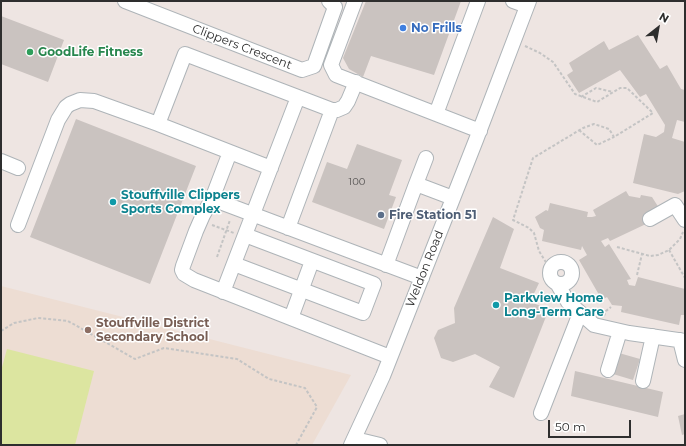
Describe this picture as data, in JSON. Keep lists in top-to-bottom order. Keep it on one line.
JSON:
{"streets":{"street":["Clippers Crescent","Weldon Road"]},"places":["No Frills","GoodLife Fitness","Stouffville Clippers Sports Complex","Fire Station 51","Parkview Home Long-Term Care","Stouffville District Secondary School"],"house_numbers":["100"],"scale_bar":"50 m","north":"top right"}
